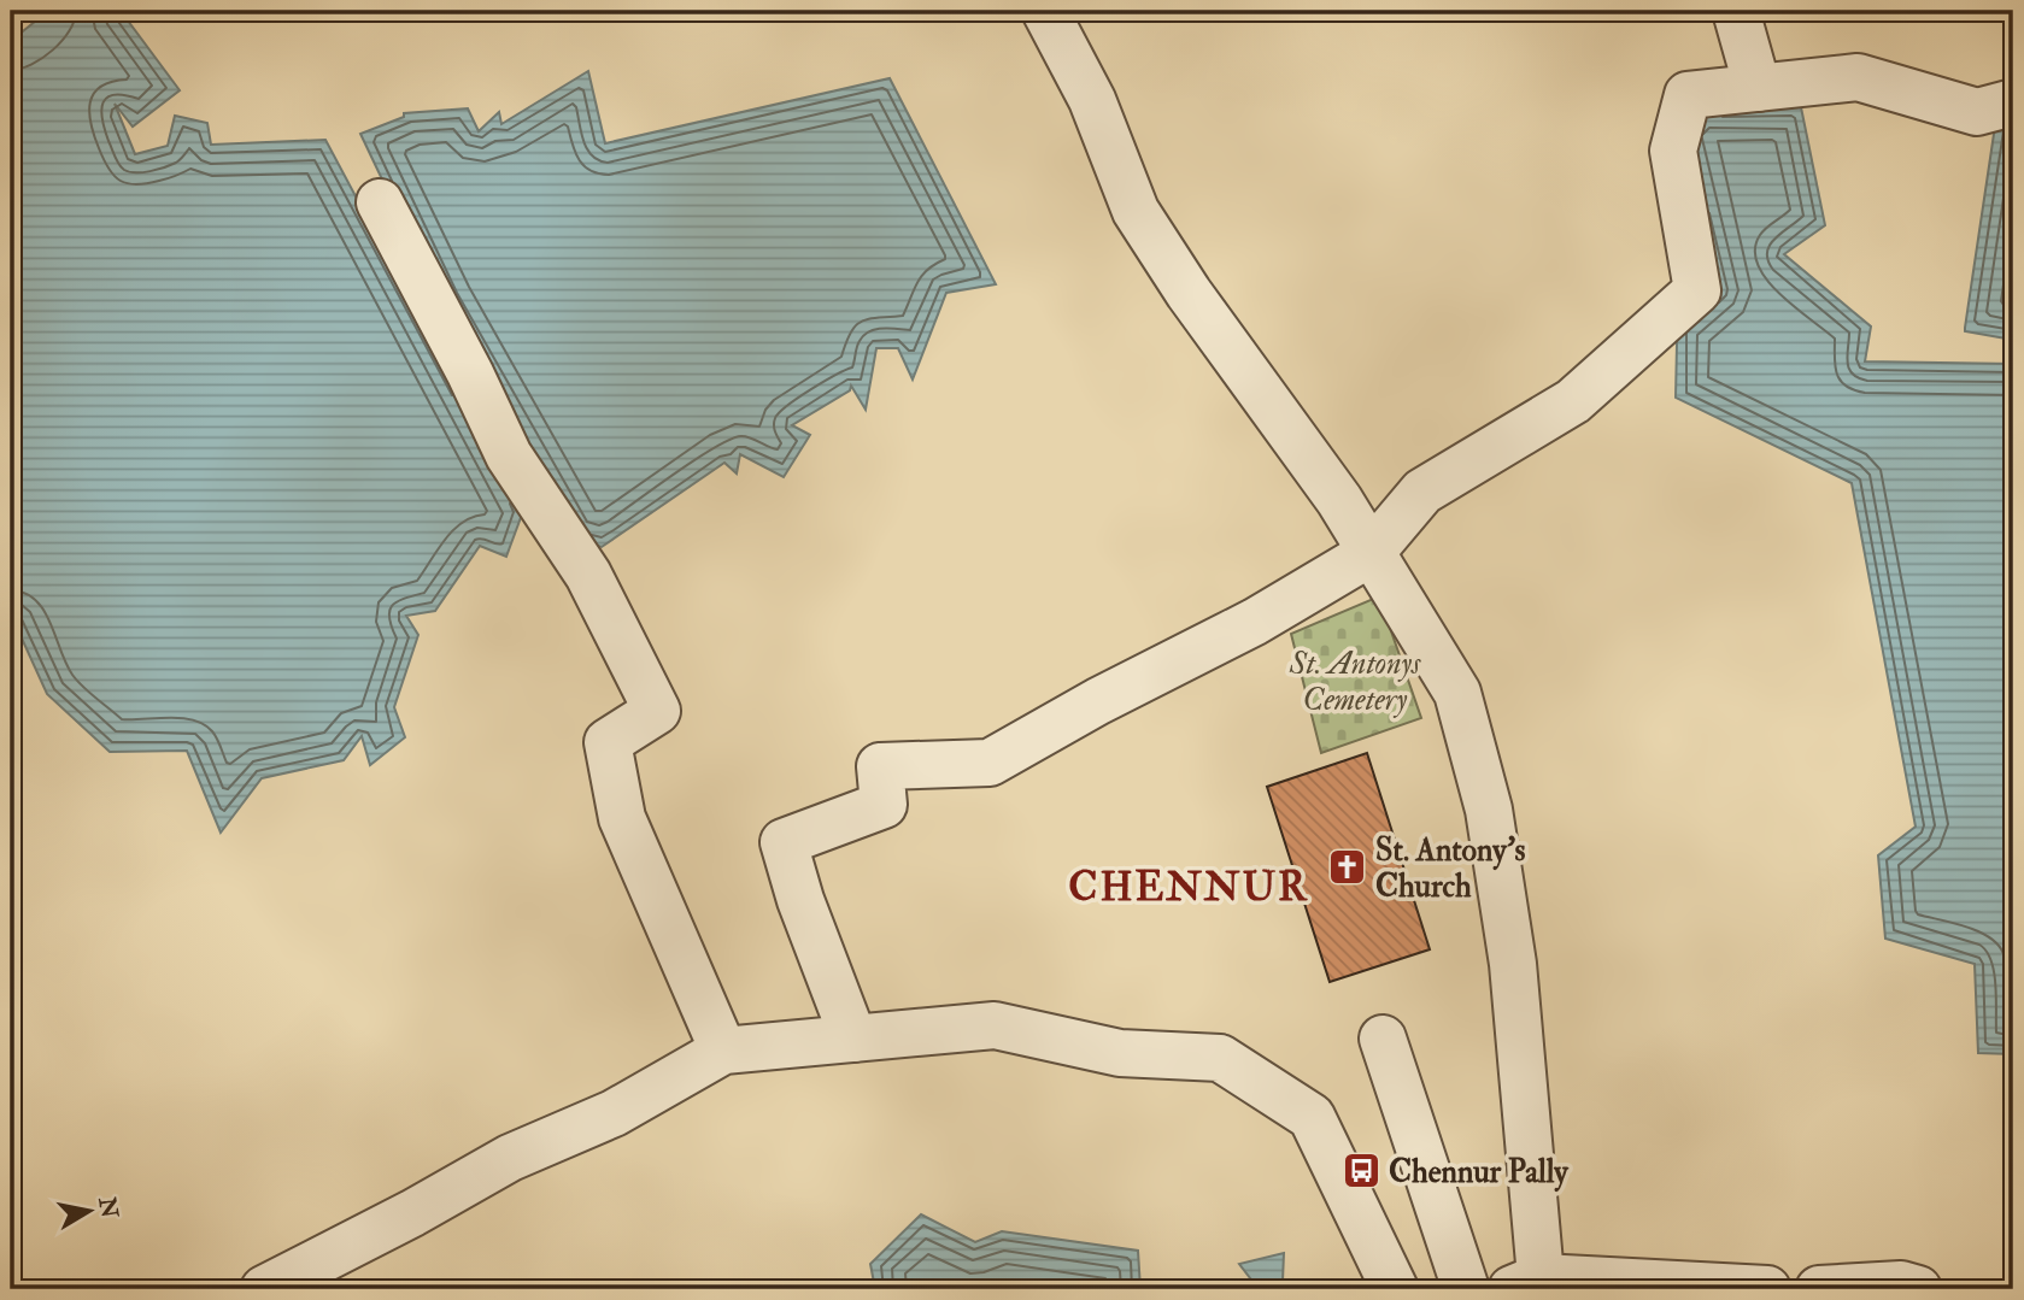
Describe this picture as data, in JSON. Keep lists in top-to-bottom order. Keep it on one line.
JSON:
{"districts":["CHENNUR"],"parks":["St. Antonys Cemetery"],"places":{"church":["St. Antony's Church"],"bus stop":["Chennur Pally"]},"north":"right"}
